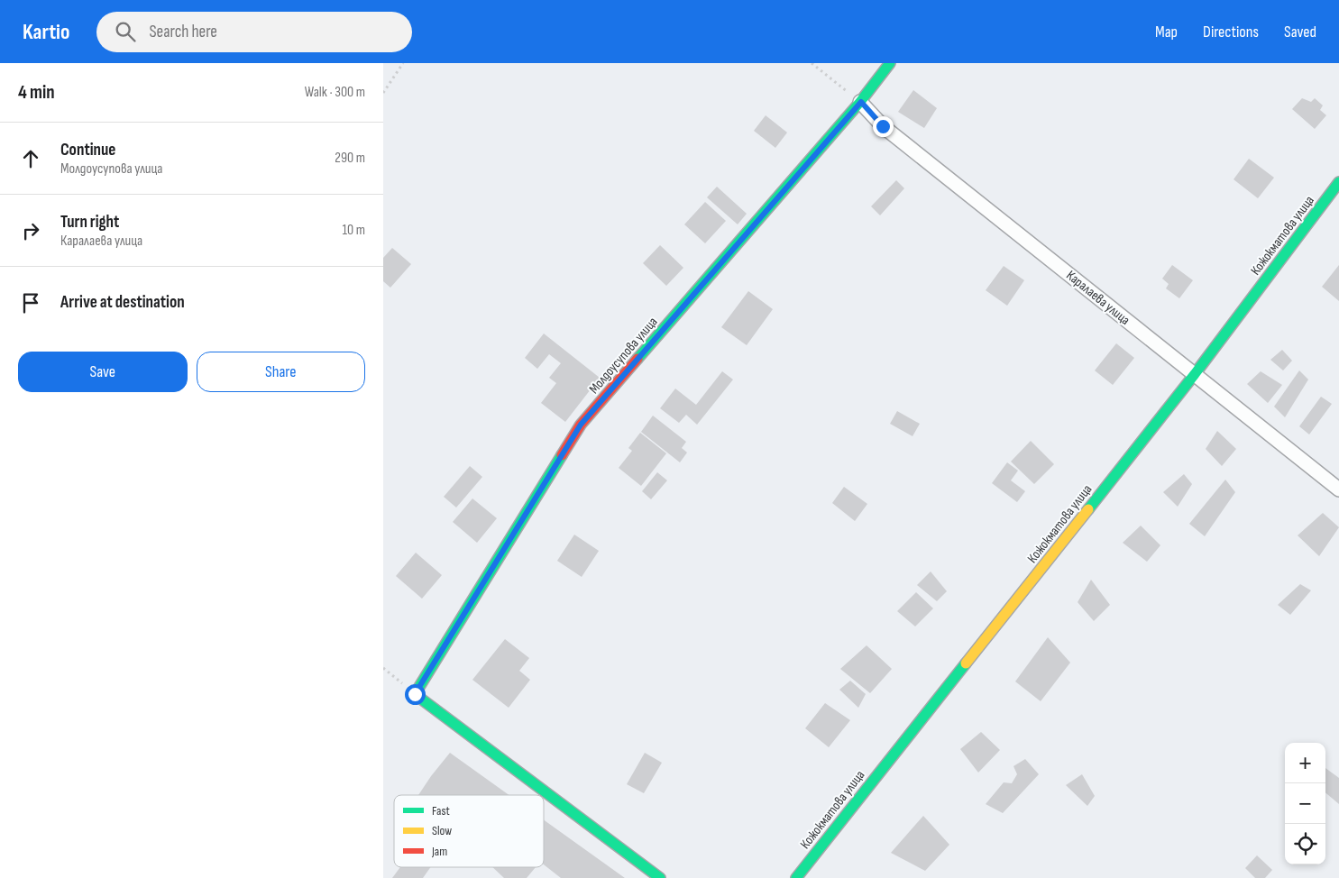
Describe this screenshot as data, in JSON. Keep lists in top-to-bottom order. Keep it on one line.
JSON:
{"streets":{"street":["Кожокматова улица","Каралаева улица","Молдоусупова улица"]},"crossings":[["Кожокматова улица","Каралаева улица"],["Каралаева улица","Молдоусупова улица"]],"legend":["Fast","Slow","Jam"],"page":{"header":"Kartio","search":"Search here","nav":["Map","Directions","Saved"],"heading":["4 min","Walk · 300 m"],"list":[["Continue","Молдоусупова улица","290 m"],["Turn right","Каралаева улица","10 m"],"Arrive at destination"],"buttons":["Save","Share"],"map_buttons":["+","−"]}}
